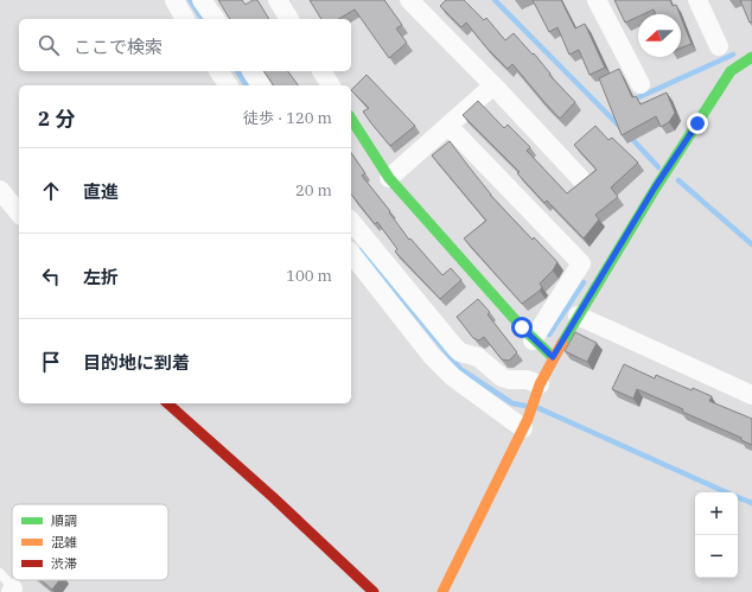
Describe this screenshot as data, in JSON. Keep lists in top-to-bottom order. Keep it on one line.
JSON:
{"legend":["順調","混雑","渋滞"],"north":"left","page":{"search":"ここで検索","heading":["2 分","徒歩 · 120 m"],"list":[["直進","20 m"],["左折","100 m"],"目的地に到着"],"map_buttons":["+","−"]}}
